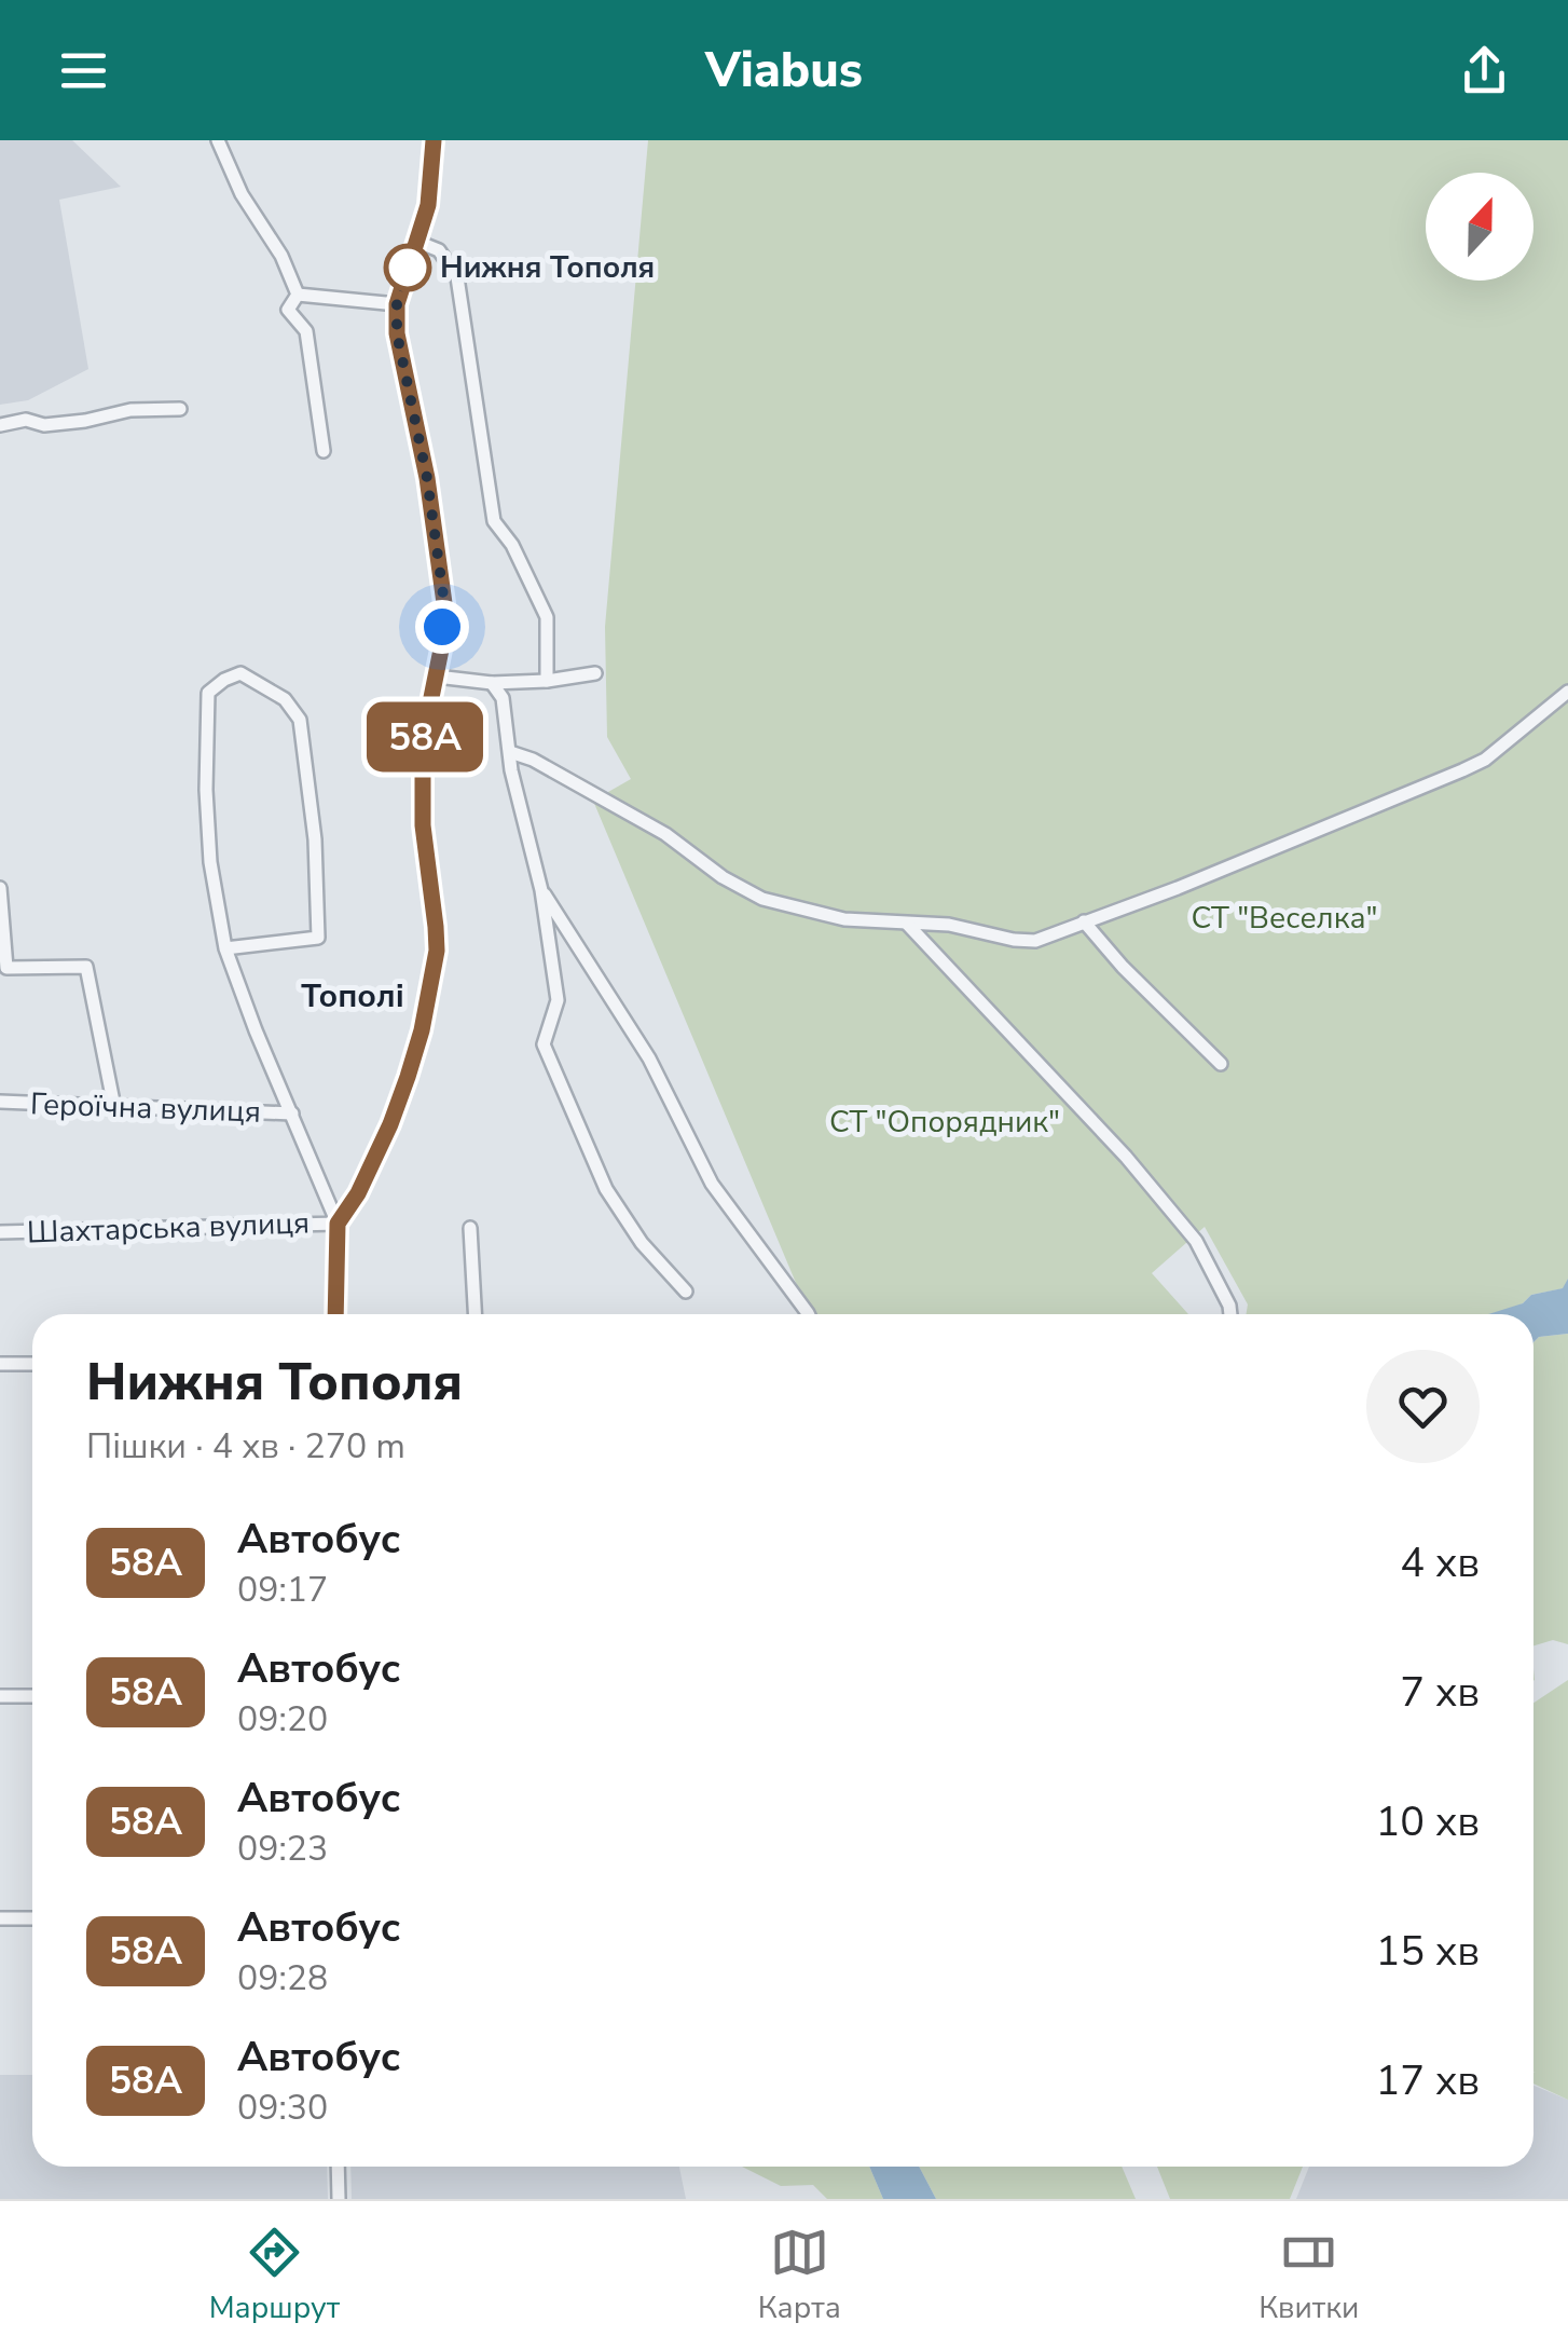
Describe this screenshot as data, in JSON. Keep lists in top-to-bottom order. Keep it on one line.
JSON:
{"streets":{"street":["Героїчна вулиця","Шахтарська вулиця"]},"districts":["Тополі"],"parks":["СТ \"Веселка\"","СТ \"Опорядник\""],"places":["Нижня Тополя"],"lines":["bus line 58А"],"north":"top","page":{"header":"Viabus","on_map":"58А","heading":["Нижня Тополя","Пішки · 4 хв · 270 m"],"list":[{"mark":"58А","name":"Автобус","note":"09:17","value":"4 хв"},{"mark":"58А","name":"Автобус","note":"09:20","value":"7 хв"},{"mark":"58А","name":"Автобус","note":"09:23","value":"10 хв"},{"mark":"58А","name":"Автобус","note":"09:28","value":"15 хв"},{"mark":"58А","name":"Автобус","note":"09:30","value":"17 хв"}],"tabs":["Маршрут","Карта","Квитки"]}}
